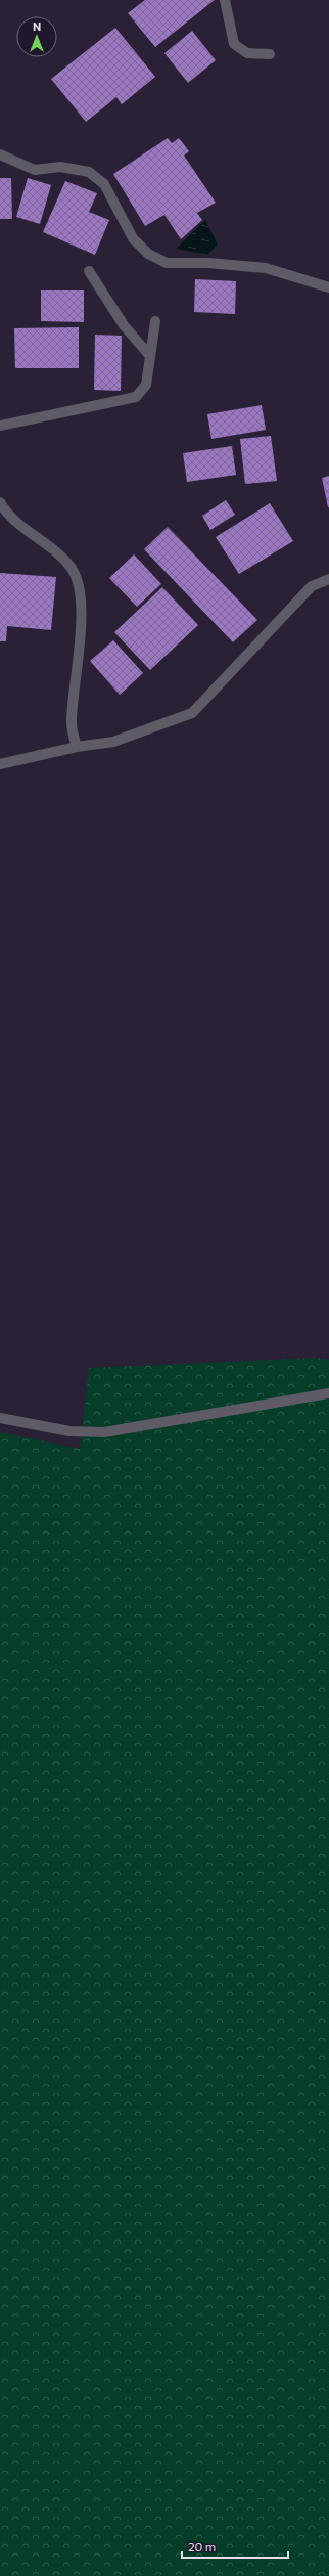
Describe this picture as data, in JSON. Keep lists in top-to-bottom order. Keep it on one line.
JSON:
{"scale_bar":"20 m","north":"top"}
